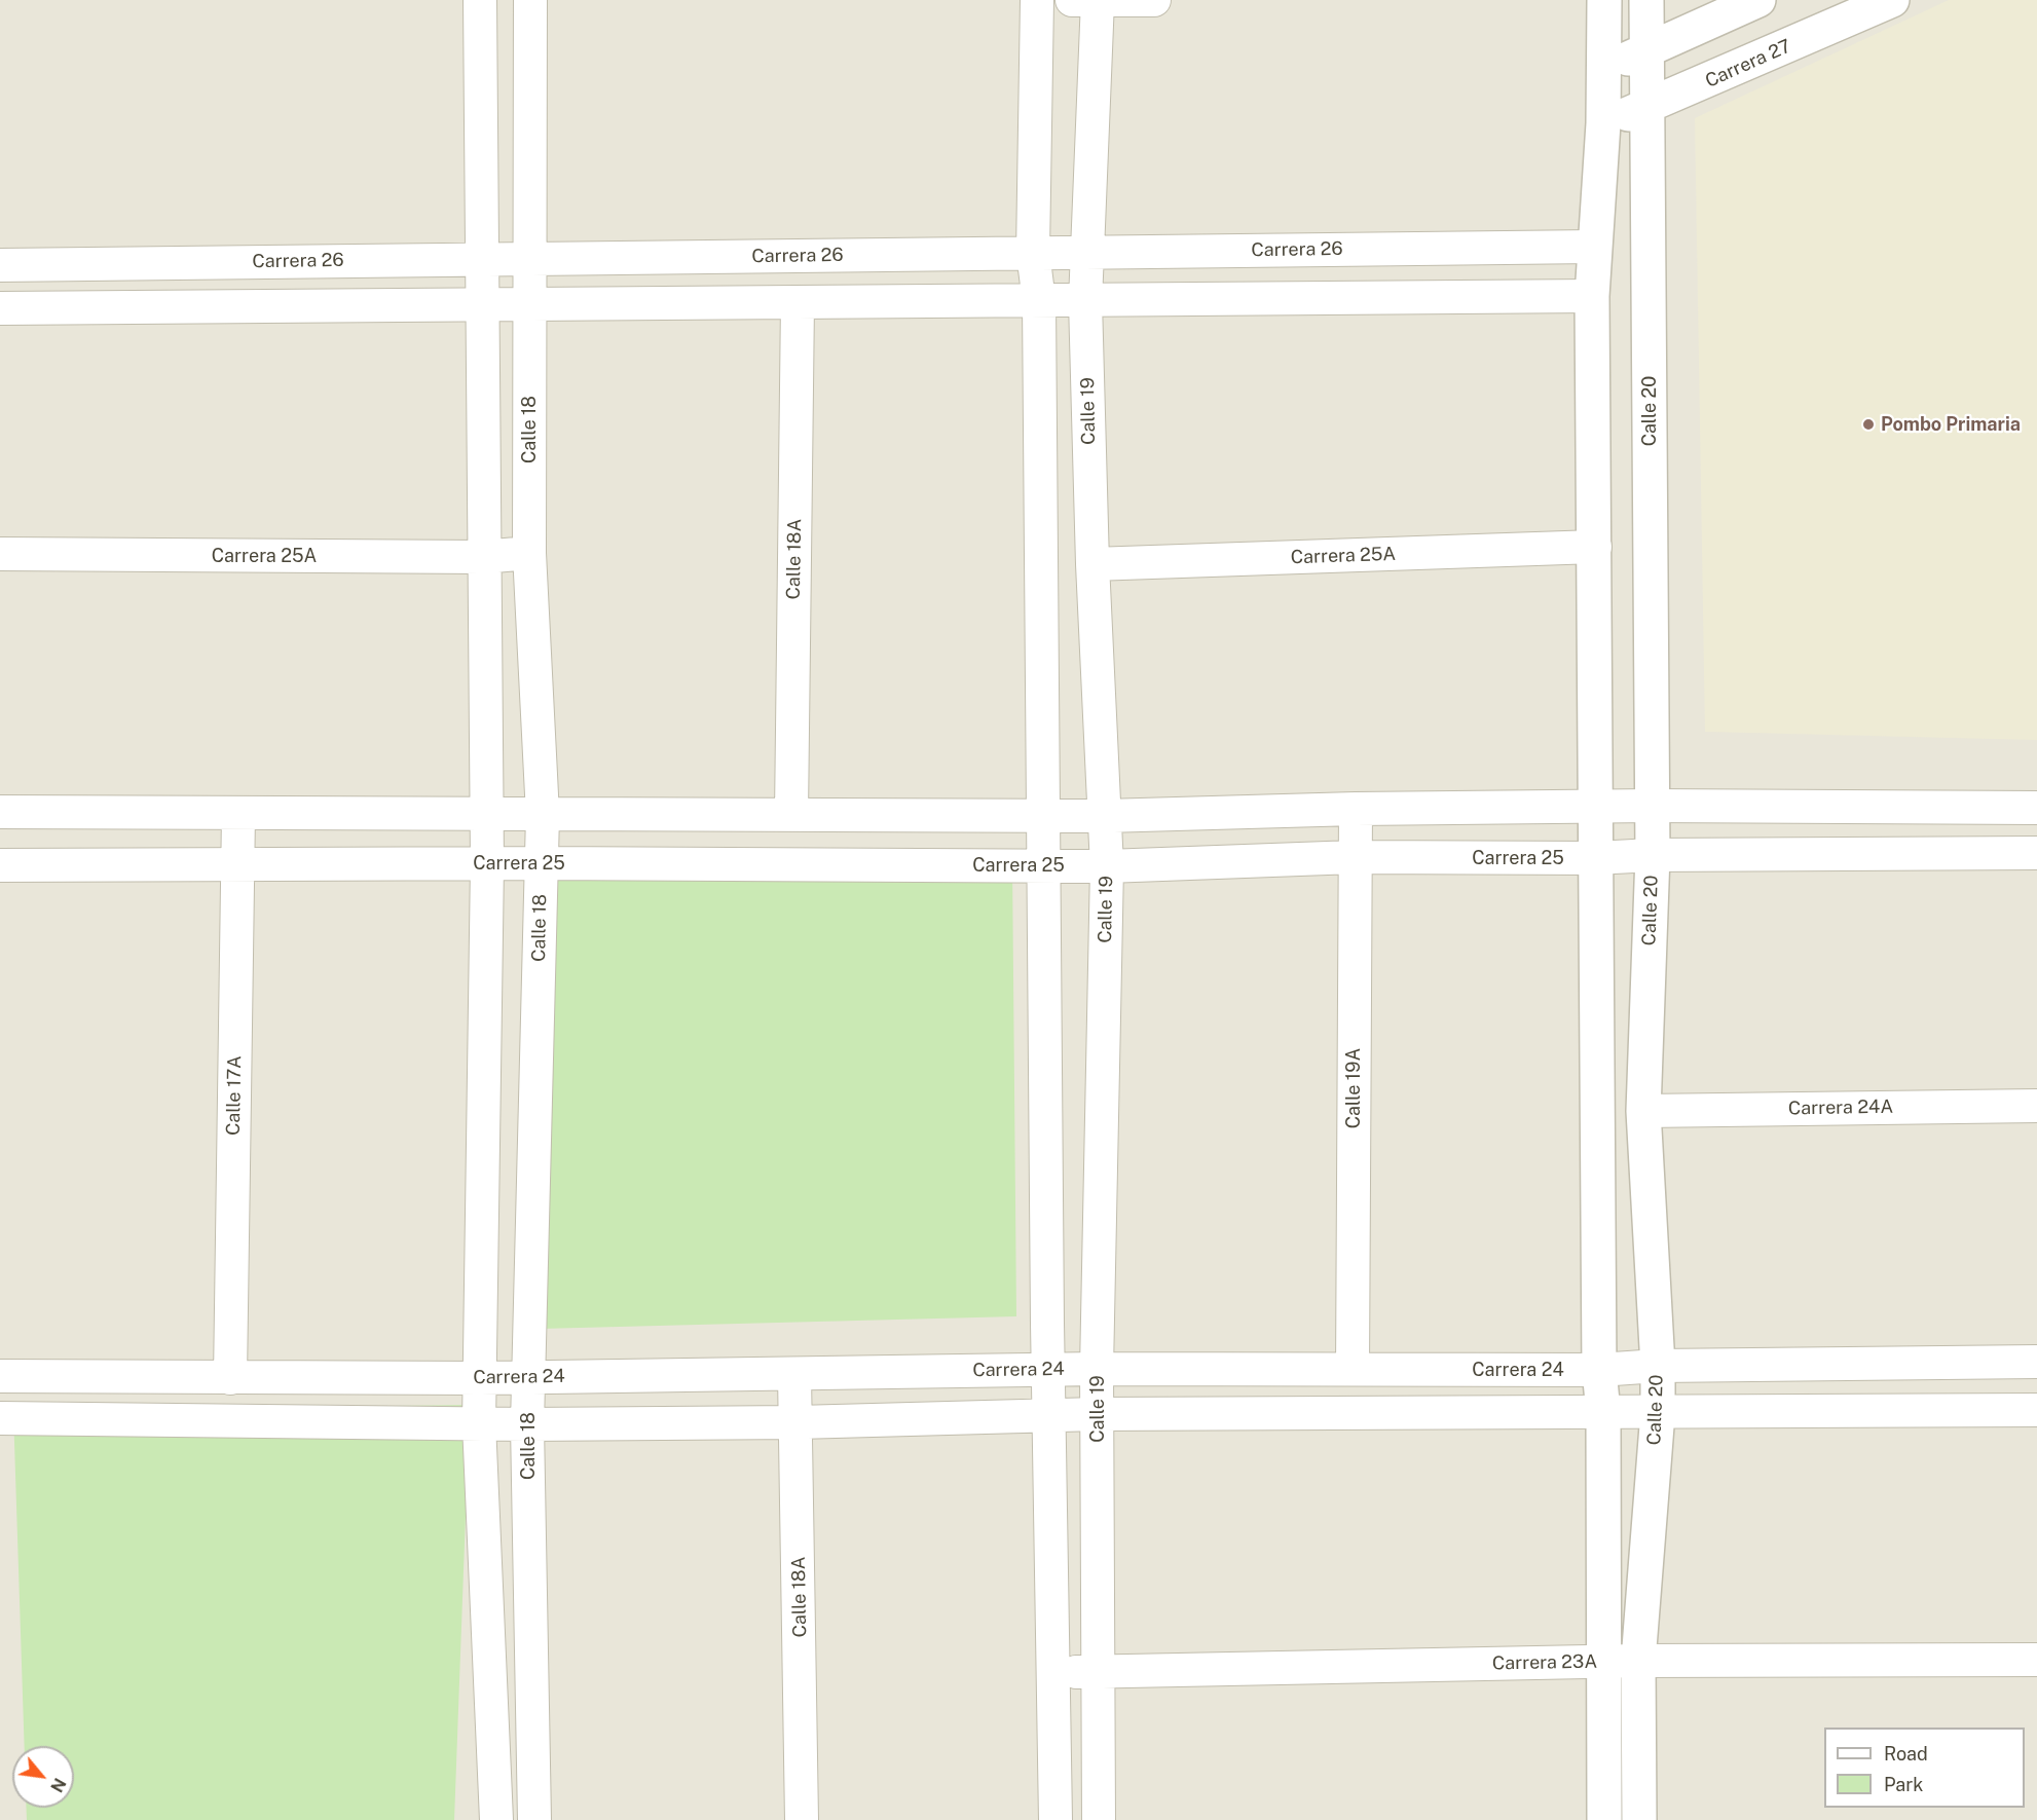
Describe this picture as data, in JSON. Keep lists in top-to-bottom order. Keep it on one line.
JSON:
{"streets":{"street":["Carrera 27","Carrera 26","Calle 19","Calle 20","Calle 18","Carrera 25A","Calle 18A","Carrera 25","Calle 19A","Calle 17A","Carrera 24A","Carrera 24","Carrera 23A"]},"crossings":[["Carrera 27","Calle 20"],["Carrera 26","Calle 19"],["Carrera 26","Calle 18"],["Calle 19","Carrera 25A"],["Calle 19","Carrera 25"],["Calle 19","Carrera 24"],["Calle 19","Carrera 23A"],["Calle 20","Carrera 25"],["Calle 20","Carrera 24A"],["Calle 20","Carrera 24"],["Calle 20","Carrera 23A"],["Calle 18","Carrera 25A"],["Calle 18","Carrera 25"],["Calle 18","Carrera 24"],["Calle 18A","Carrera 24"],["Carrera 25","Calle 19A"],["Carrera 25","Calle 17A"],["Calle 19A","Carrera 24"],["Calle 17A","Carrera 24"]],"places":["Pombo Primaria"],"legend":["Road","Park"],"north":"bottom right"}
